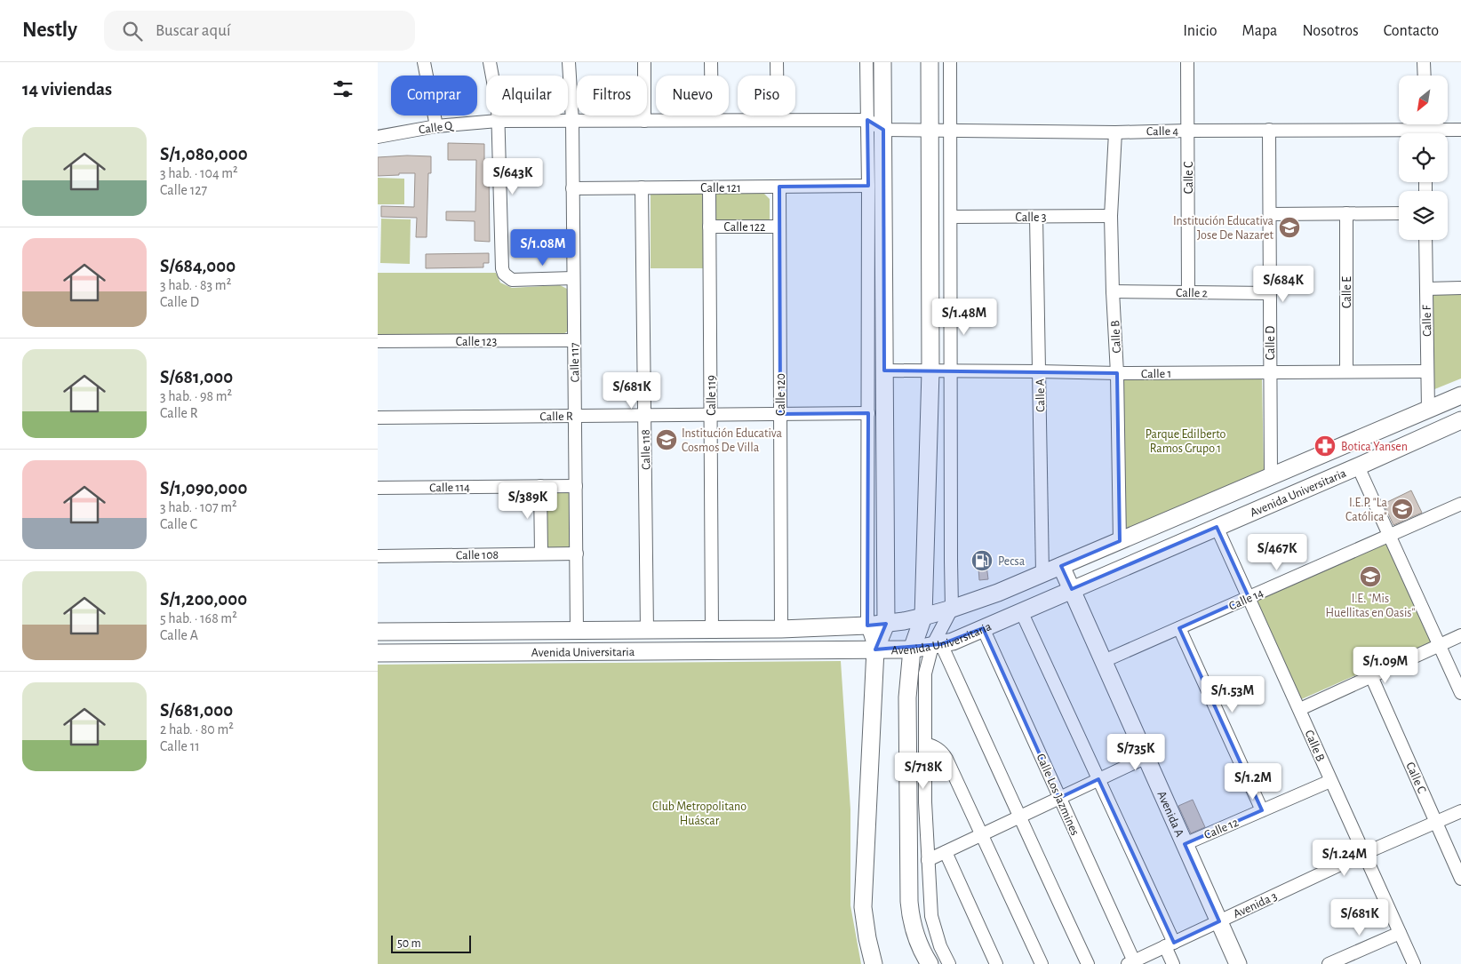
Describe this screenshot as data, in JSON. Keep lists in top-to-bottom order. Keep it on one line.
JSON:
{"streets":{"street":["Calle Q","Calle 4","Calle C","Calle 121","Calle 3","Calle 122","Calle 2","Calle E","Calle F","Calle B","Calle 123","Calle D","Calle 117","Calle 1","Calle 120","Calle 119","Calle A","Calle R","Calle 118","Calle 114","Avenida Universitaria","Calle 108","Calle 14","Calle Los Jazmines","Avenida A","Calle 12","Avenida 3"]},"crossings":[["Calle Q","Calle 117"],["Calle 4","Calle C"],["Calle 4","Calle B"],["Calle 4","Calle D"],["Calle C","Calle 2"],["Calle C","Avenida 3"],["Calle 121","Calle 117"],["Calle 121","Calle 120"],["Calle 121","Calle 119"],["Calle 121","Calle 118"],["Calle 3","Calle B"],["Calle 3","Calle A"],["Calle 122","Calle 120"],["Calle 122","Calle 119"],["Calle 2","Calle B"],["Calle 2","Calle D"],["Calle E","Calle 1"],["Calle F","Calle 1"],["Calle F","Avenida Universitaria"],["Calle B","Calle 1"],["Calle B","Avenida Universitaria"],["Calle B","Calle 14"],["Calle B","Calle 12"],["Calle B","Avenida 3"],["Calle 123","Calle 117"],["Calle D","Calle 1"],["Calle D","Avenida Universitaria"],["Calle 117","Calle R"],["Calle 117","Calle 114"],["Calle 117","Avenida Universitaria"],["Calle 117","Calle 108"],["Calle 1","Calle A"],["Calle 120","Calle R"],["Calle 120","Avenida Universitaria"],["Calle 119","Calle R"],["Calle 119","Avenida Universitaria"],["Calle A","Avenida Universitaria"],["Calle R","Calle 118"],["Calle 118","Avenida Universitaria"],["Avenida Universitaria","Calle Los Jazmines"],["Avenida Universitaria","Avenida A"],["Calle 14","Avenida A"],["Calle Los Jazmines","Avenida 3"],["Avenida A","Calle 12"],["Avenida A","Avenida 3"]],"parks":["Parque Edilberto Ramos Grupo 1","Club Metropolitano Huáscar"],"places":{"school or university":["Institución Educativa Jose De Nazaret","Institución Educativa Cosmos De Villa","I.E.P. \"La Católica\"","I.E. \"Mis Huellitas en Oasis\""],"pharmacy":["Botica Yansen"],"fuel station":["Pecsa"]},"scale_bar":"50 m","north":"bottom left","page":{"header":"Nestly","search":"Buscar aquí","nav":["Inicio","Mapa","Nosotros","Contacto"],"heading":"14 viviendas","chip":["Comprar","Alquilar","Filtros","Nuevo","Piso"],"list":[{"name":"S/1,080,000","note":"3 hab. · 104 m² · Calle 127"},{"name":"S/684,000","note":"3 hab. · 83 m² · Calle D"},{"name":"S/681,000","note":"3 hab. · 98 m² · Calle R"},{"name":"S/1,090,000","note":"3 hab. · 107 m² · Calle C"},{"name":"S/1,200,000","note":"5 hab. · 168 m² · Calle A"},{"name":"S/681,000","note":"2 hab. · 80 m² · Calle 11"}],"price":["S/643K","S/1.08M","S/684K","S/1.48M","S/681K","S/389K","S/467K","S/1.09M","S/1.53M","S/735K","S/718K","S/1.2M","S/1.24M","S/681K"],"scale":"50 m"}}
